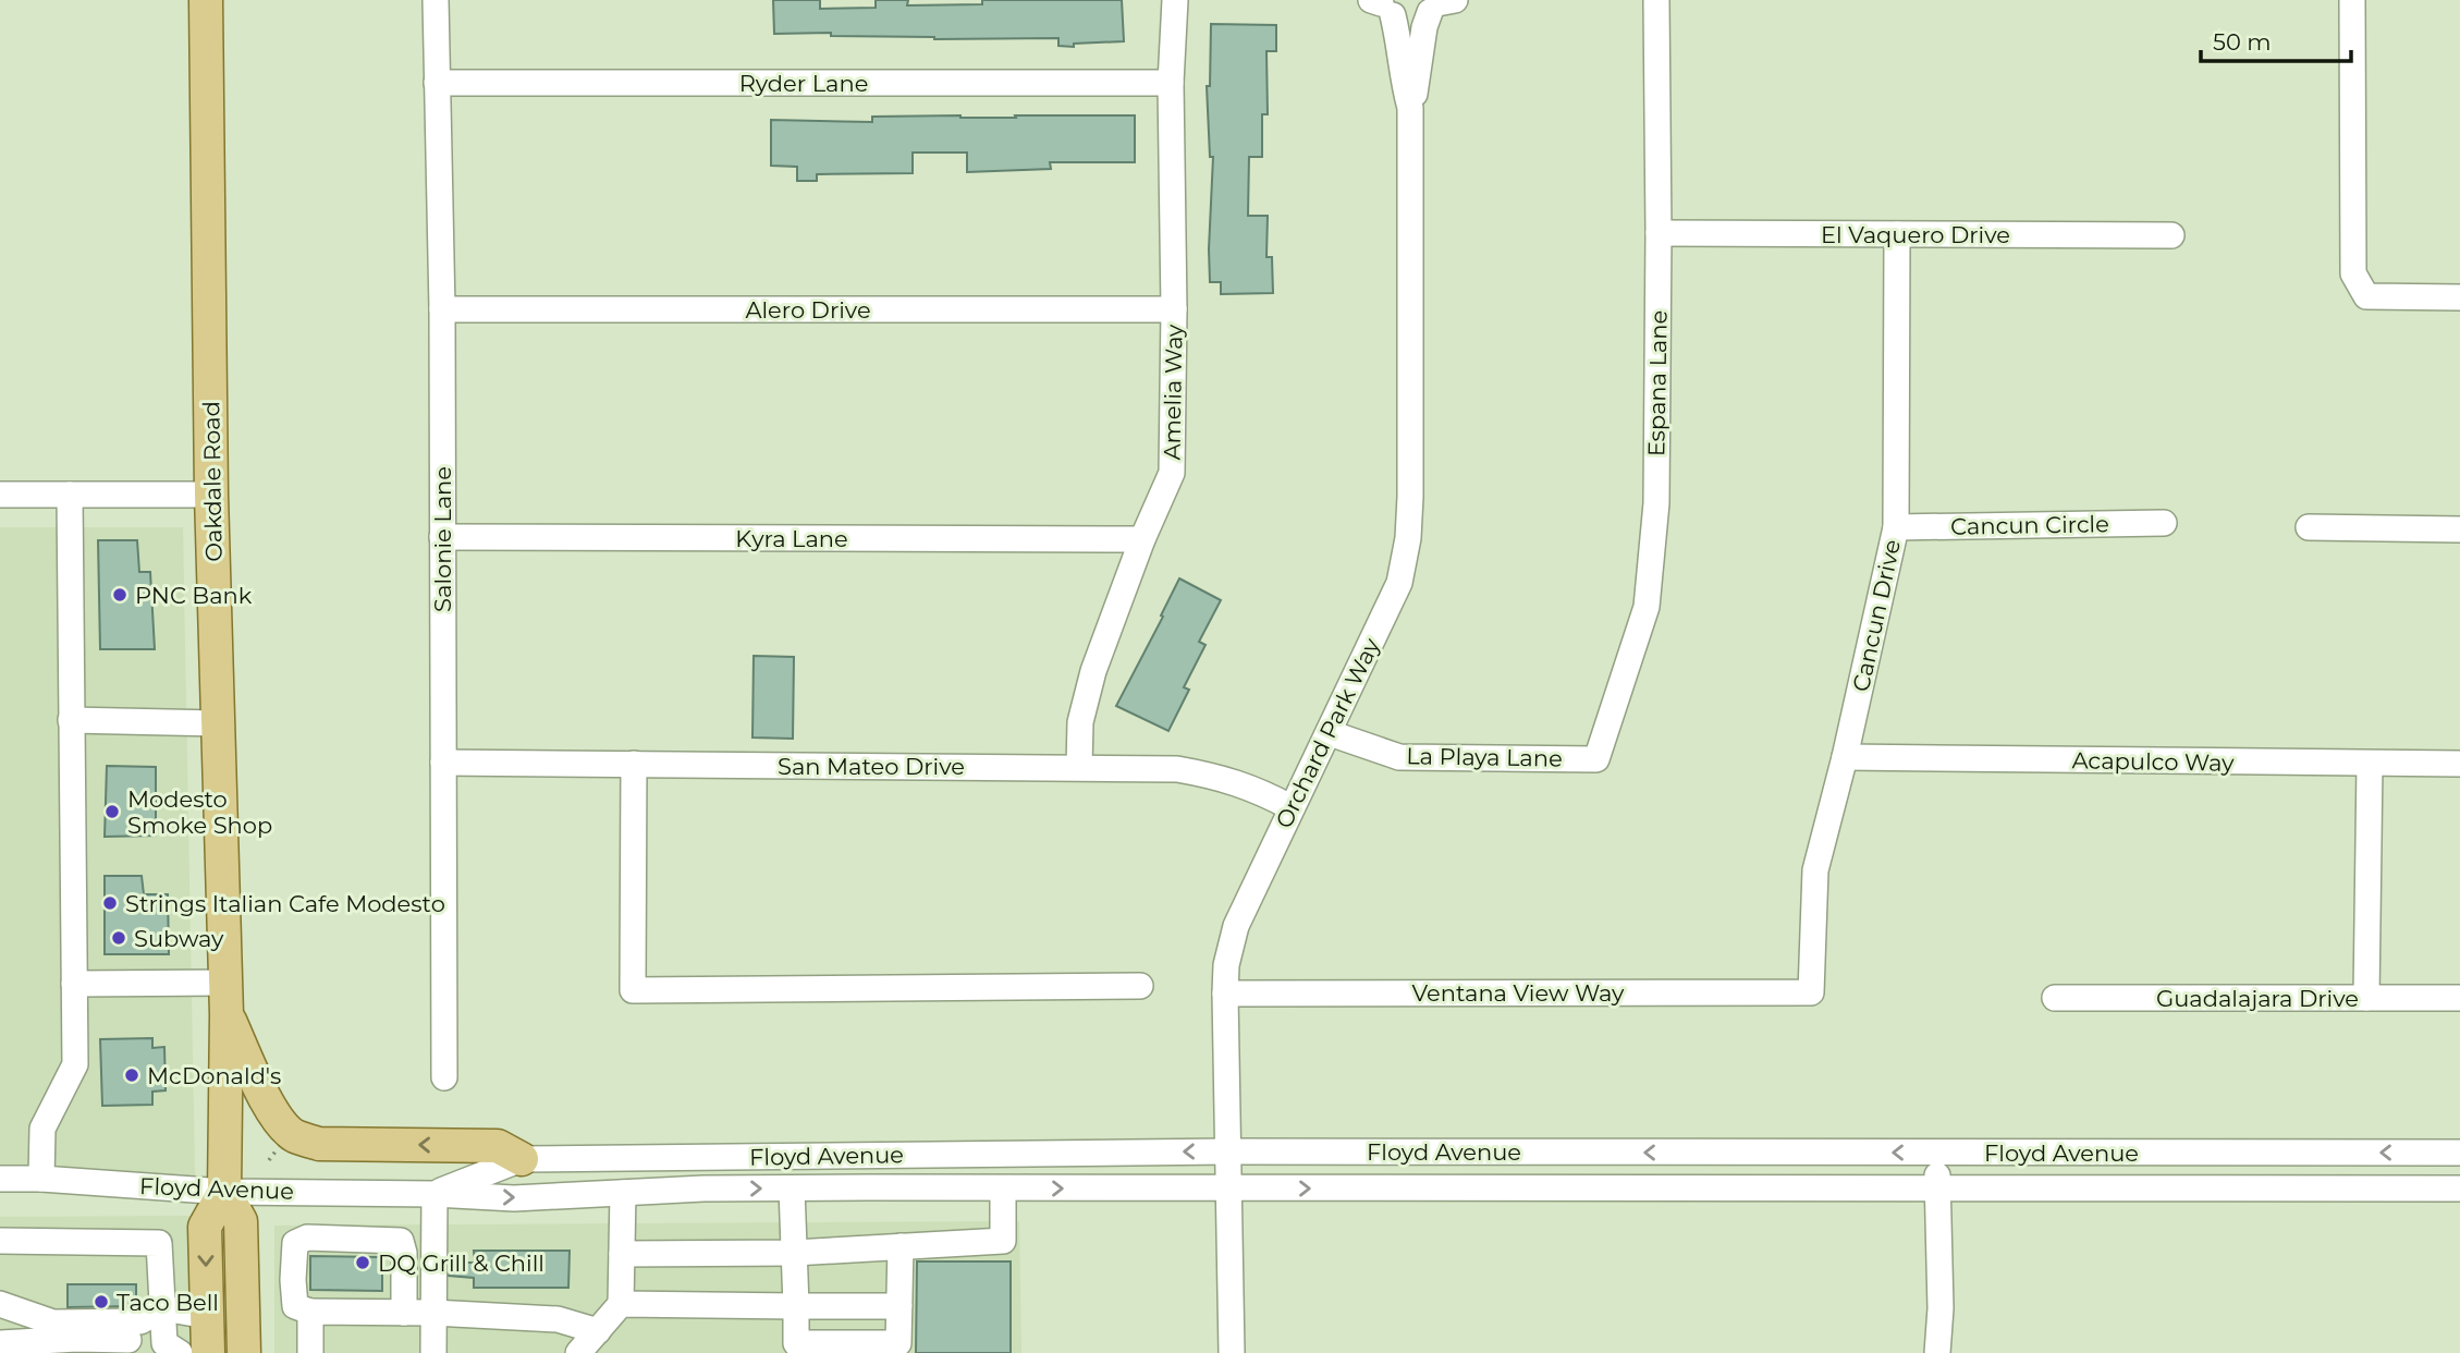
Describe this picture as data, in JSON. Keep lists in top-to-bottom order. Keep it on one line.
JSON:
{"streets":{"main road":["Oakdale Road"],"street":["Ryder Lane","El Vaquero Drive","Alero Drive","Espana Lane","Amelia Way","Cancun Circle","Kyra Lane","Salonie Lane","Cancun Drive","Orchard Park Way","La Playa Lane","Acapulco Way","San Mateo Drive","Ventana View Way","Guadalajara Drive","Floyd Avenue"]},"crossings":[["Ryder Lane","Amelia Way"],["Ryder Lane","Salonie Lane"],["El Vaquero Drive","Espana Lane"],["El Vaquero Drive","Cancun Drive"],["Alero Drive","Amelia Way"],["Alero Drive","Salonie Lane"],["Espana Lane","La Playa Lane"],["Amelia Way","Kyra Lane"],["Amelia Way","San Mateo Drive"],["Oakdale Road","Floyd Avenue"],["Cancun Circle","Cancun Drive"],["Kyra Lane","Salonie Lane"],["Salonie Lane","San Mateo Drive"],["Cancun Drive","Acapulco Way"],["Cancun Drive","Ventana View Way"],["Orchard Park Way","La Playa Lane"],["Orchard Park Way","San Mateo Drive"],["Orchard Park Way","Ventana View Way"],["Orchard Park Way","Floyd Avenue"]],"places":["PNC Bank","Modesto Smoke Shop","Strings Italian Cafe Modesto","Subway","McDonald's","DQ Grill & Chill","Taco Bell"],"scale_bar":"50 m"}
